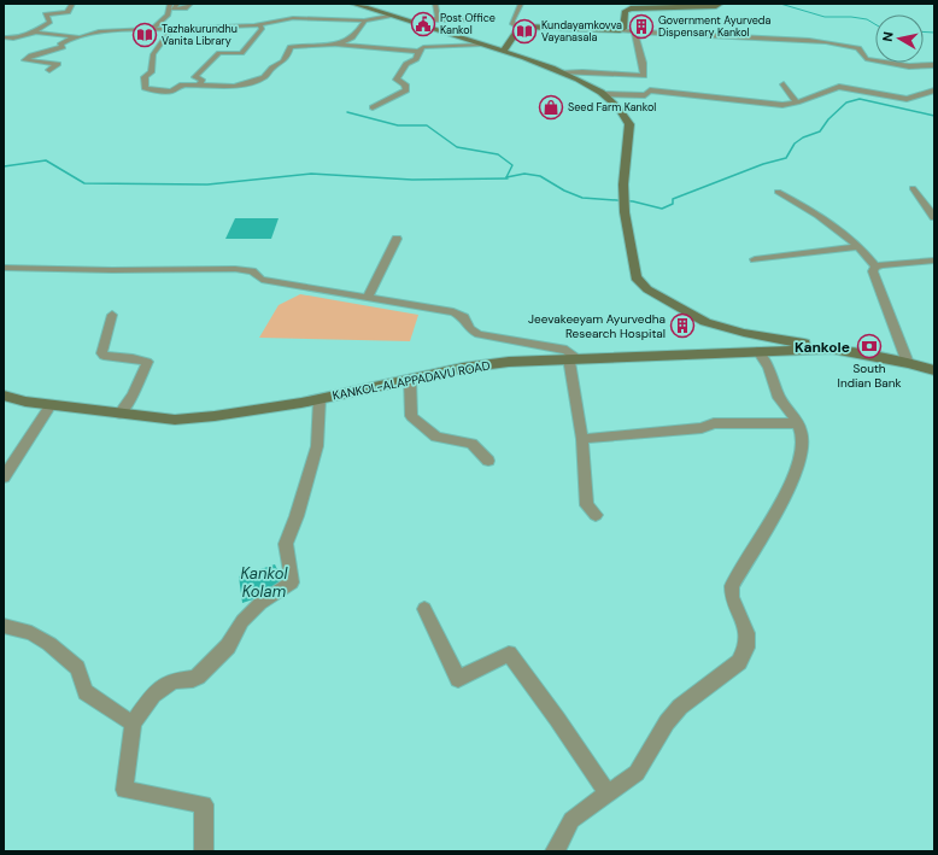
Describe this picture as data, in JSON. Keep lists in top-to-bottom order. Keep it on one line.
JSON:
{"streets":{"main road":["KANKOL-ALAPPADAVU ROAD"]},"districts":["Kankole"],"water":["Kankol Kolam"],"places":{"public building":["Post Office Kankol"],"building":["Government Ayurveda Dispensary Kankol","Jeevakeeyam Ayurvedha Research Hospital"],"library":["Kundayamkovva Vayanasala","Tazhakurundhu Vanita Library"],"shop":["Seed Farm Kankol"],"bank":["South Indian Bank"]},"north":"left"}
